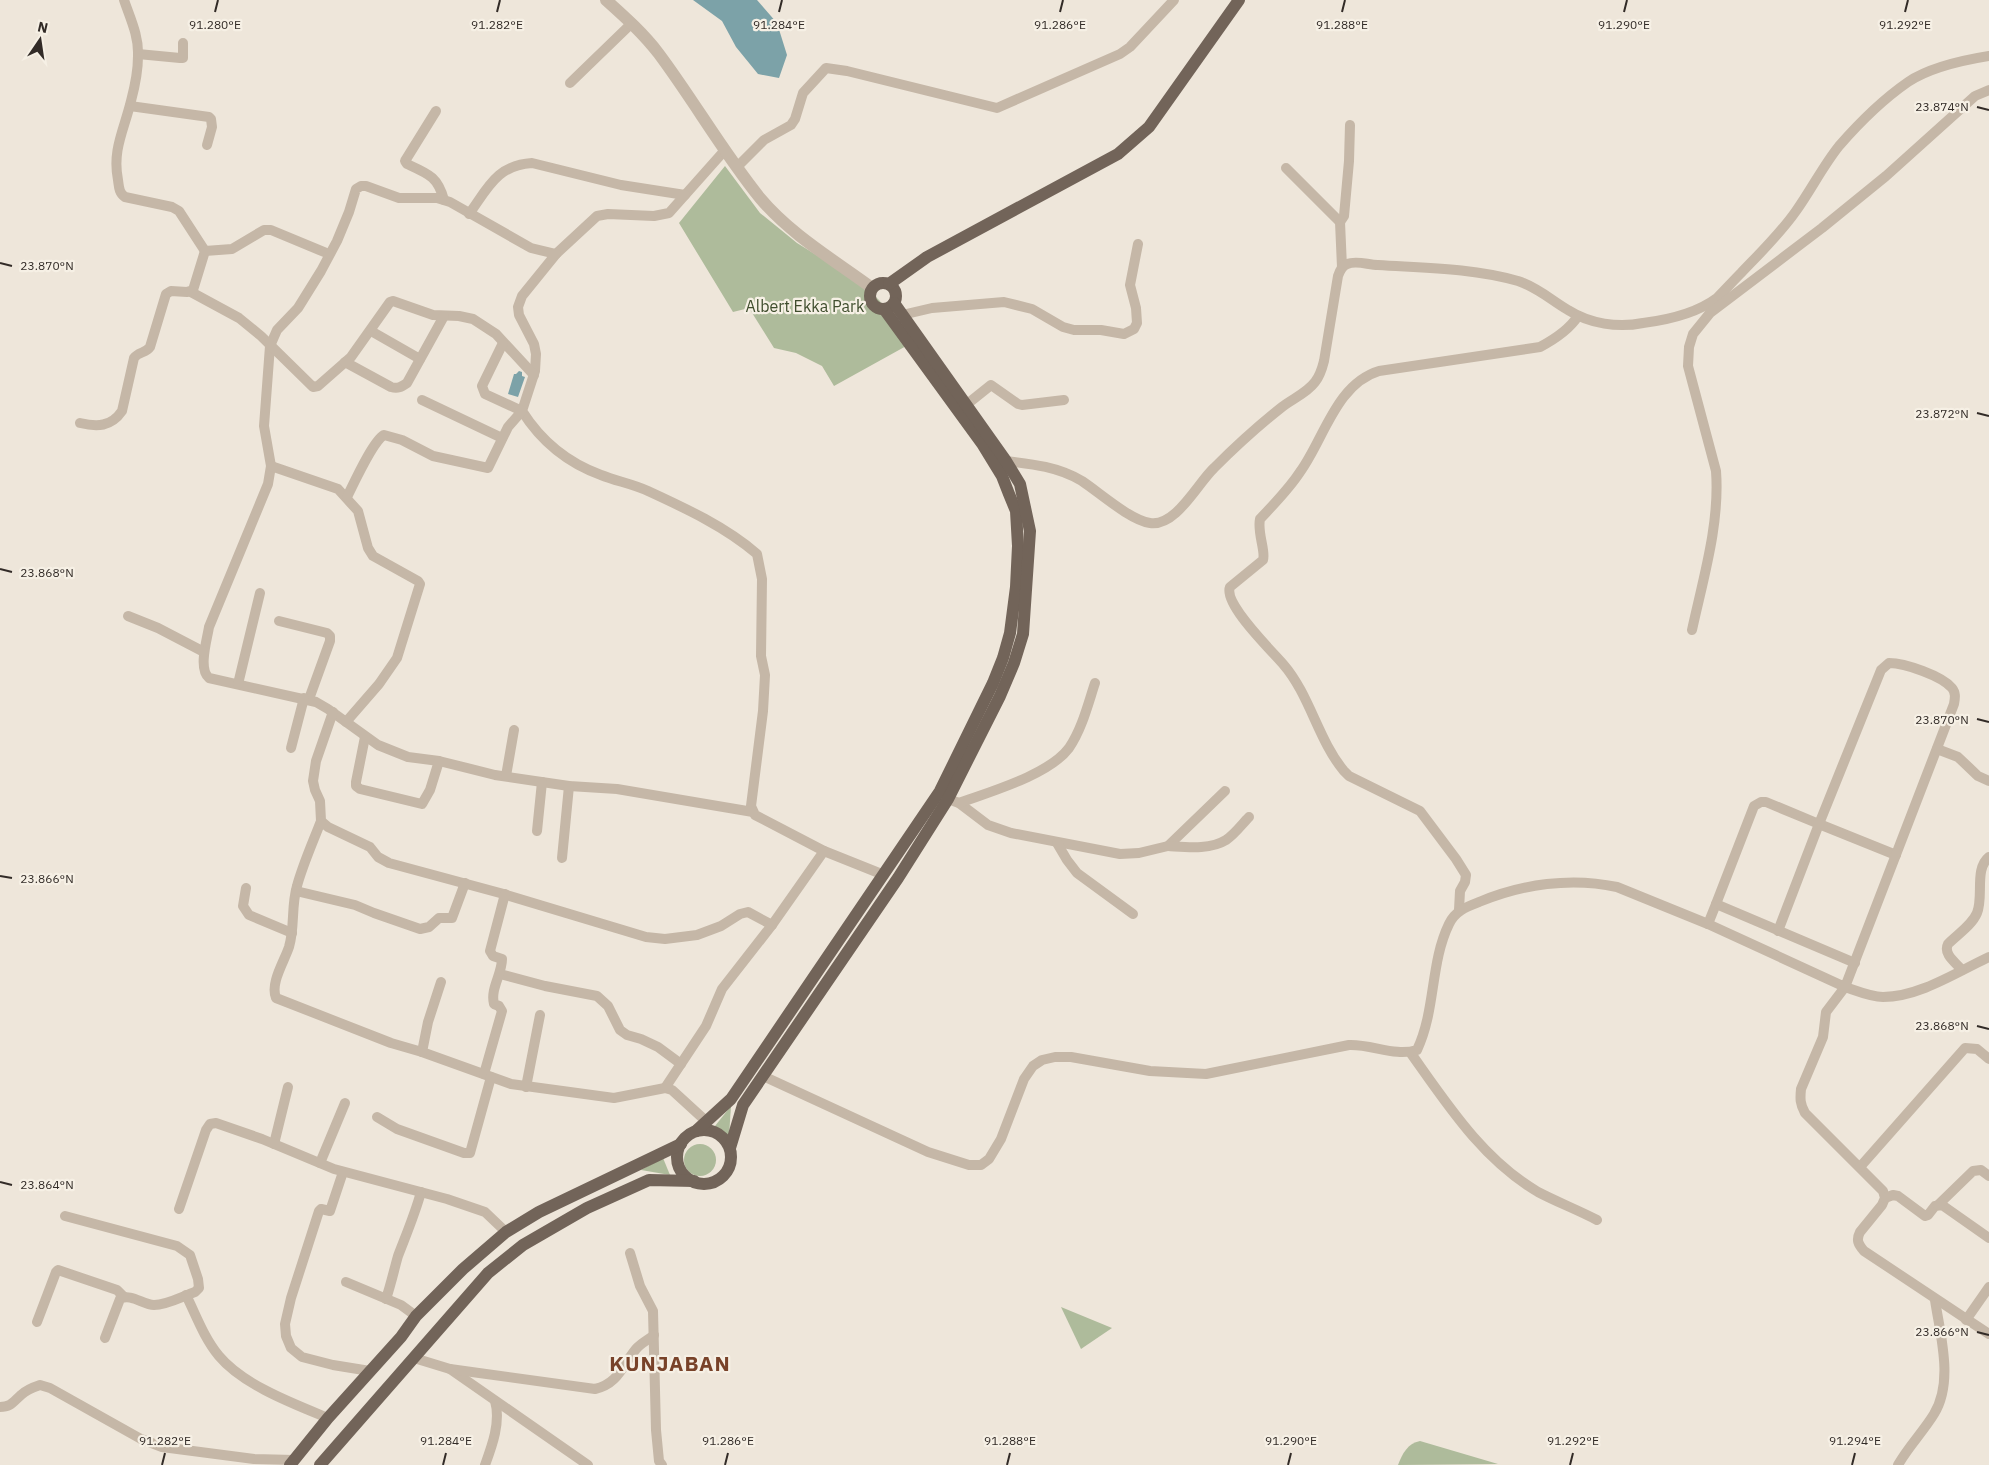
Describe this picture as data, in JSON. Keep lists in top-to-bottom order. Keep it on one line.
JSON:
{"districts":["KUNJABAN"],"parks":["Albert Ekka Park"],"north":"top","coordinates":["91.280°E","91.282°E","91.284°E","91.286°E","91.288°E","91.290°E","91.292°E","23.874°N","23.870°N","23.872°N","23.868°N","23.866°N","23.864°N","91.294°E"]}
